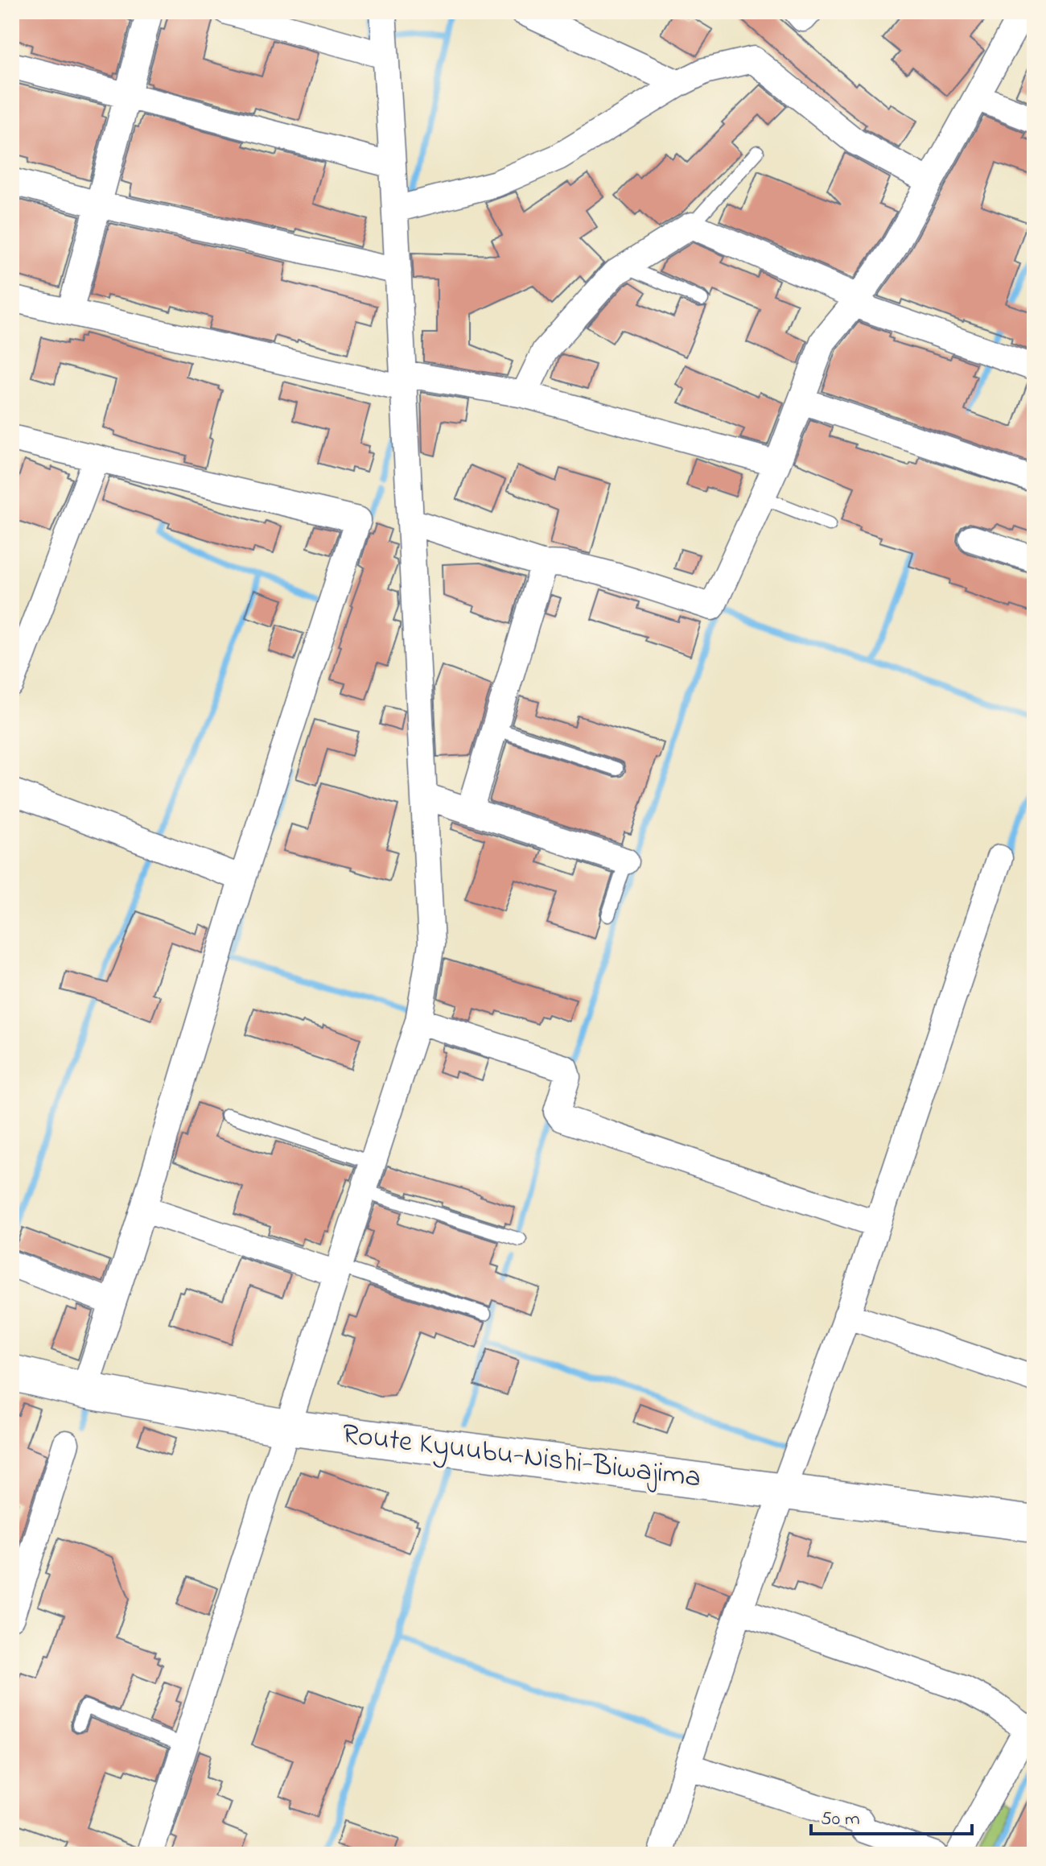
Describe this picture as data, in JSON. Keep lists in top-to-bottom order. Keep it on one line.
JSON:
{"streets":{"main road":["Route Kyuubu-Nishi-Biwajima"]},"scale_bar":"50 m"}
